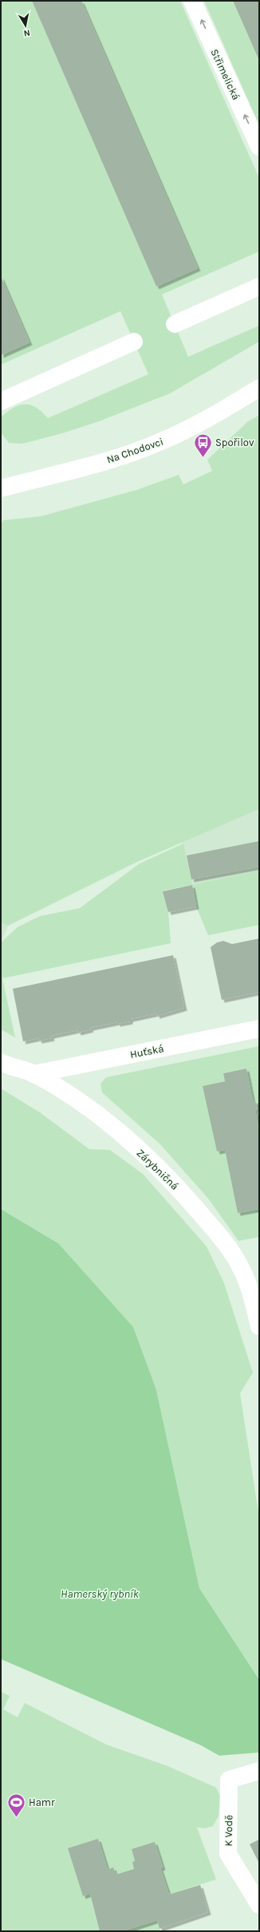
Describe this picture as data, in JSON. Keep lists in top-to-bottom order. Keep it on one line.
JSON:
{"streets":{"street":["Střimelická","Na Chodovci","Huťská","Zárybničná","K Vodě"]},"crossings":[["Huťská","Zárybničná"]],"one_way":["Střimelická"],"water":["Hamerský rybník"],"places":{"bus stop":["Spořilov"],"sports":["Hamr"]},"north":"bottom"}
